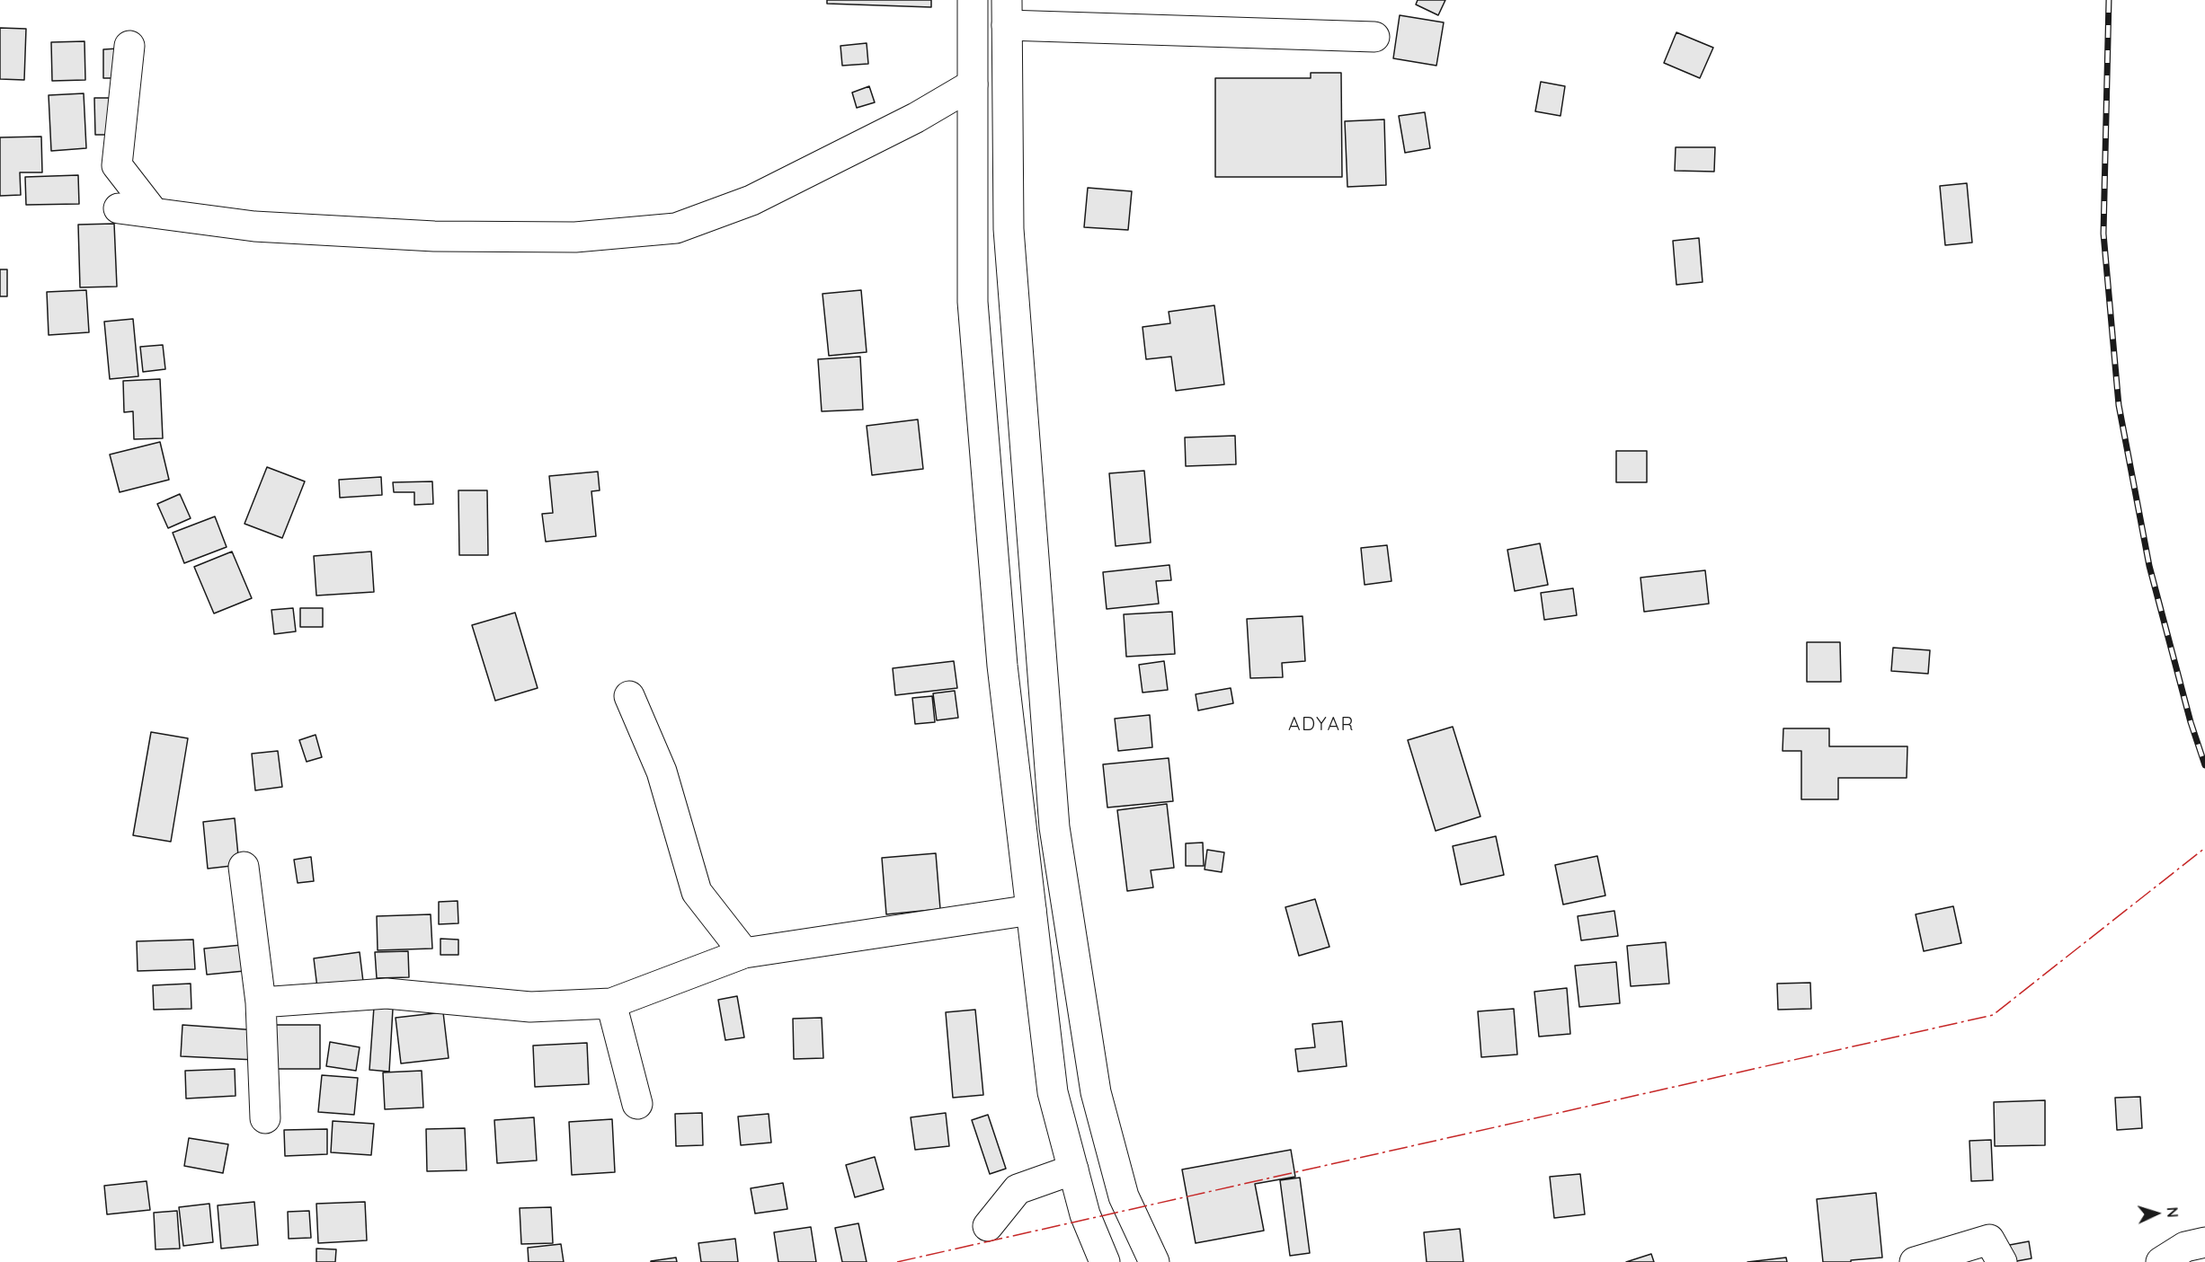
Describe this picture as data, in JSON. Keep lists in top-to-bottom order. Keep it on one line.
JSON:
{"districts":["ADYAR"],"north":"right"}
